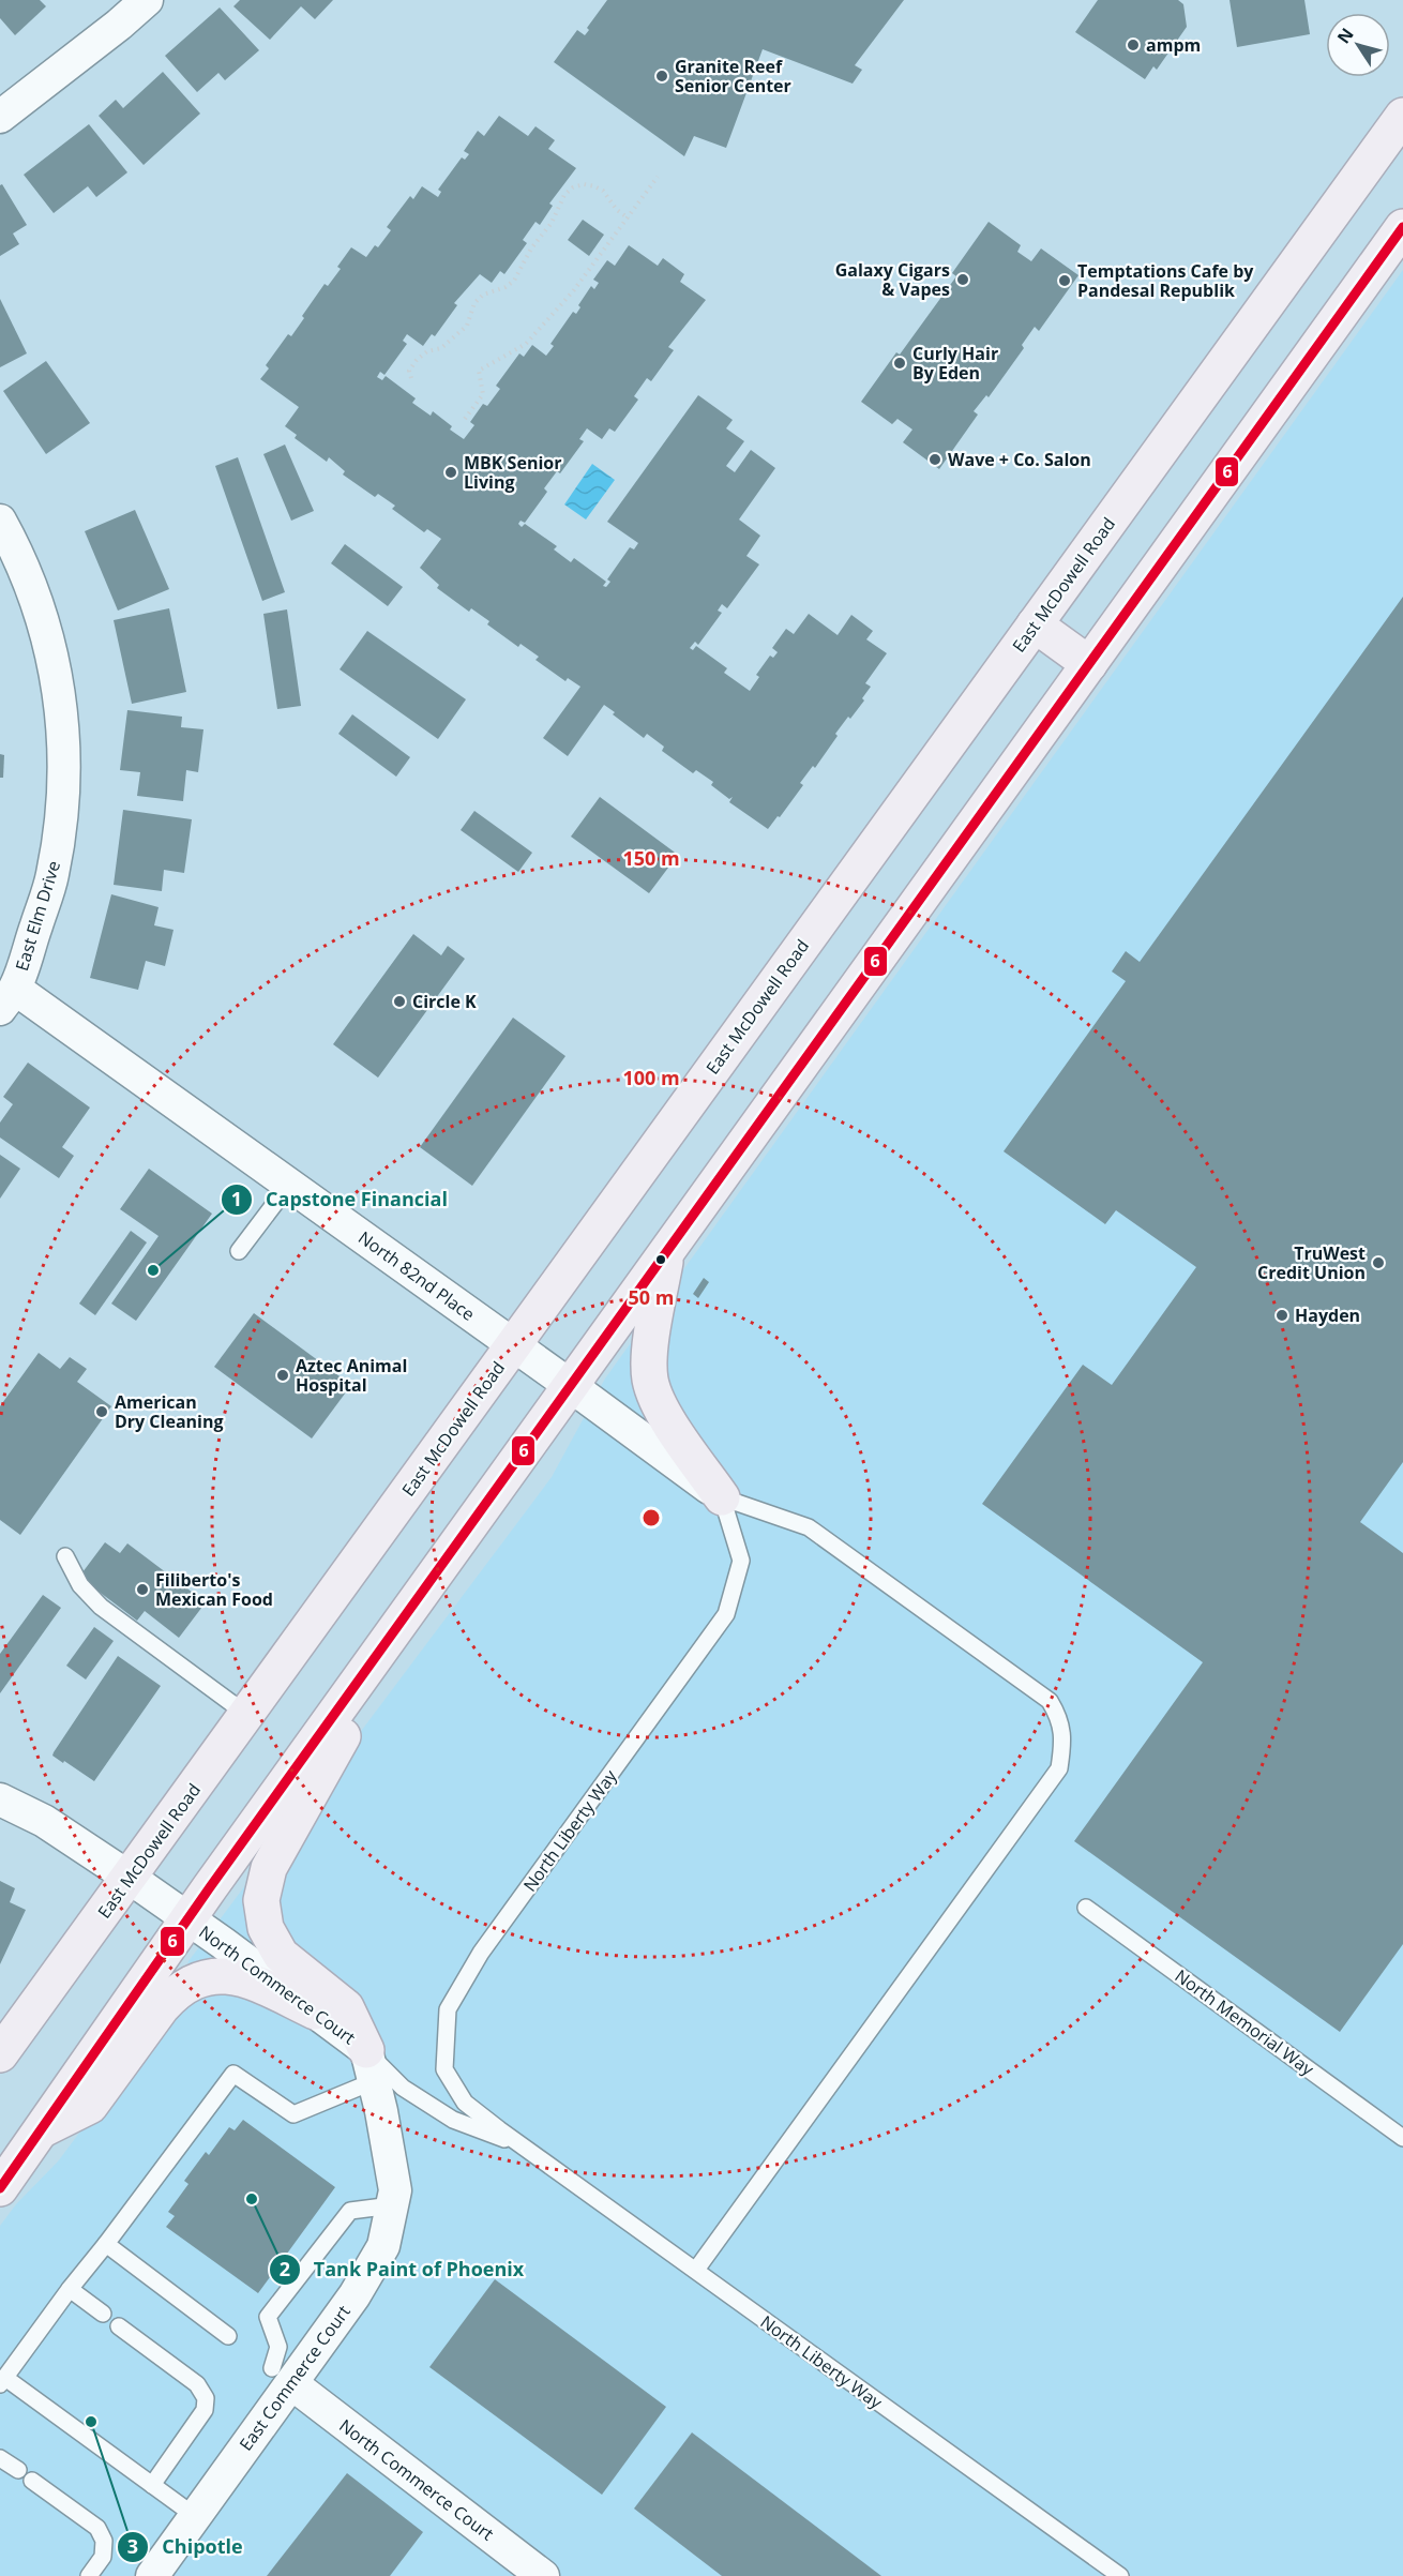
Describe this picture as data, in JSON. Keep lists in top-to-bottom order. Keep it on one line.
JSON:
{"streets":{"main road":["East McDowell Road"],"street":["East Elm Drive","North 82nd Place","North Commerce Court","East Commerce Court"],"lane":["North Liberty Way","North Memorial Way"]},"crossings":[["East McDowell Road","North 82nd Place"],["East McDowell Road","North Commerce Court"],["East Elm Drive","North 82nd Place"],["North 82nd Place","North Liberty Way"],["North Liberty Way","North Commerce Court"],["North Liberty Way","East Commerce Court"],["North Commerce Court","East Commerce Court"]],"places":["ampm","Granite Reef Senior Center","Galaxy Cigars & Vapes","Temptations Cafe by Pandesal Republik","Curly Hair By Eden","Wave + Co. Salon","MBK Senior Living","Circle K","TruWest Credit Union","Capstone Financial","Hayden","Aztec Animal Hospital","American Dry Cleaning","Filiberto's Mexican Food","Tank Paint of Phoenix","Chipotle"],"lines":["transit line 6"],"north":"top left","rings":["150 m","100 m","50 m"]}
